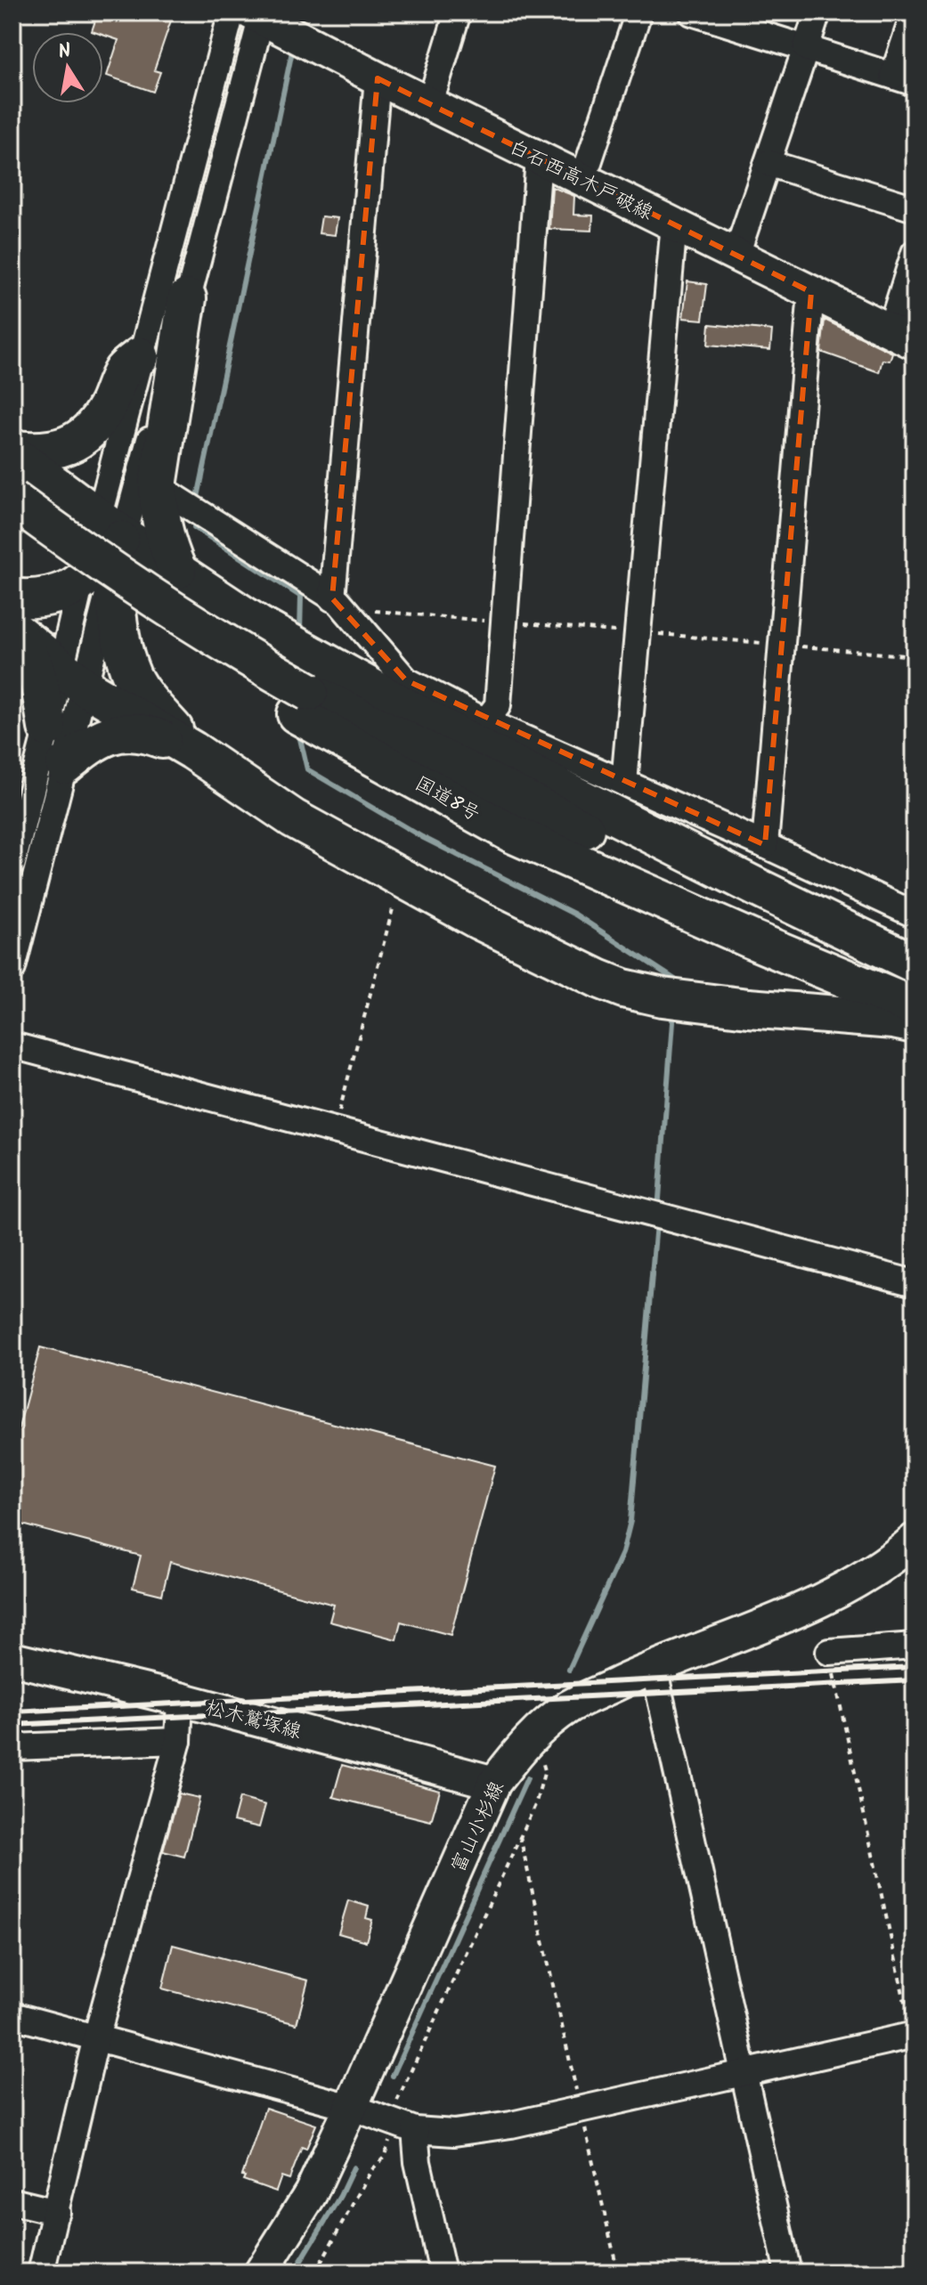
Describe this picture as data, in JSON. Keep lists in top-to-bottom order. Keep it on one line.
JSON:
{"streets":{"highway":["国道8号"],"main road":["白石西高木戸破線","松木鷲塚線","富山小杉線"]},"crossings":[["松木鷲塚線","富山小杉線"]],"north":"top"}
